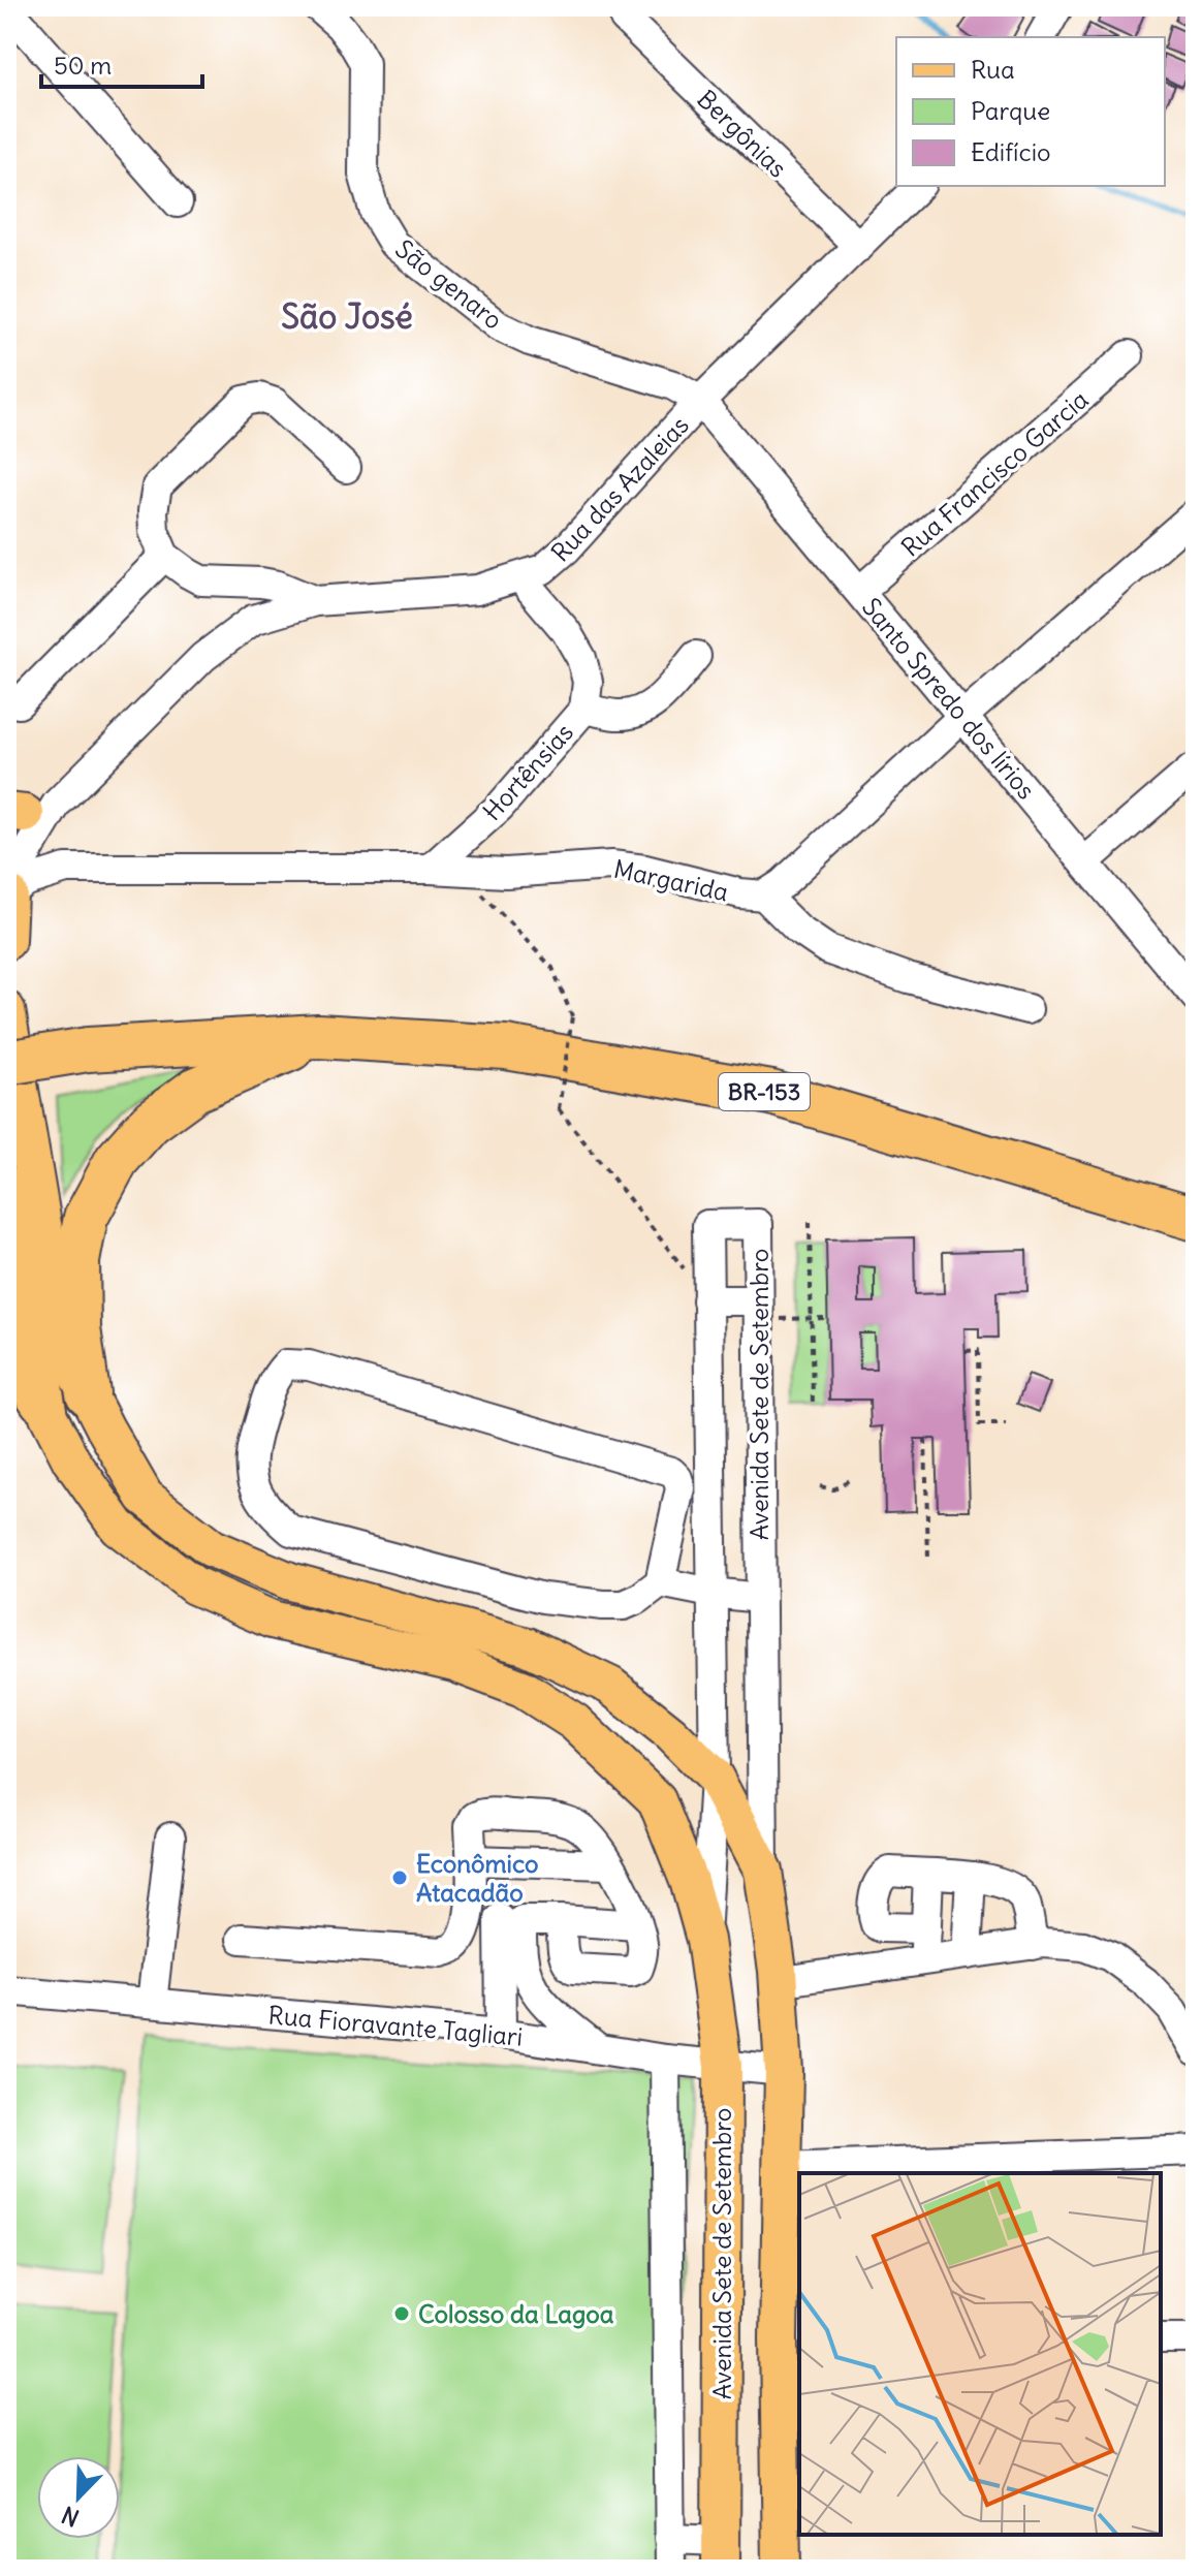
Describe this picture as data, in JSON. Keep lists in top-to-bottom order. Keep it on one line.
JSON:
{"streets":{"highway":["BR-153"],"main road":["Avenida Sete de Setembro"],"street":["Bergônias","São genaro","Rua Francisco Garcia","Rua das Azaleias","Santo Spredo dos lírios","Hortênsias","Margarida","Rua Fioravante Tagliari"]},"crossings":[["Bergônias","Rua das Azaleias"],["São genaro","Rua das Azaleias"],["São genaro","Santo Spredo dos lírios"],["Rua Francisco Garcia","Santo Spredo dos lírios"],["Rua das Azaleias","Santo Spredo dos lírios"],["Rua das Azaleias","Hortênsias"],["Rua das Azaleias","Margarida"],["Santo Spredo dos lírios","Margarida"],["Hortênsias","Margarida"],["Avenida Sete de Setembro","Rua Fioravante Tagliari"]],"districts":["São José"],"places":["Econômico Atacadão","Colosso da Lagoa"],"legend":["Rua","Parque","Edifício"],"scale_bar":"50 m","north":"bottom left"}
